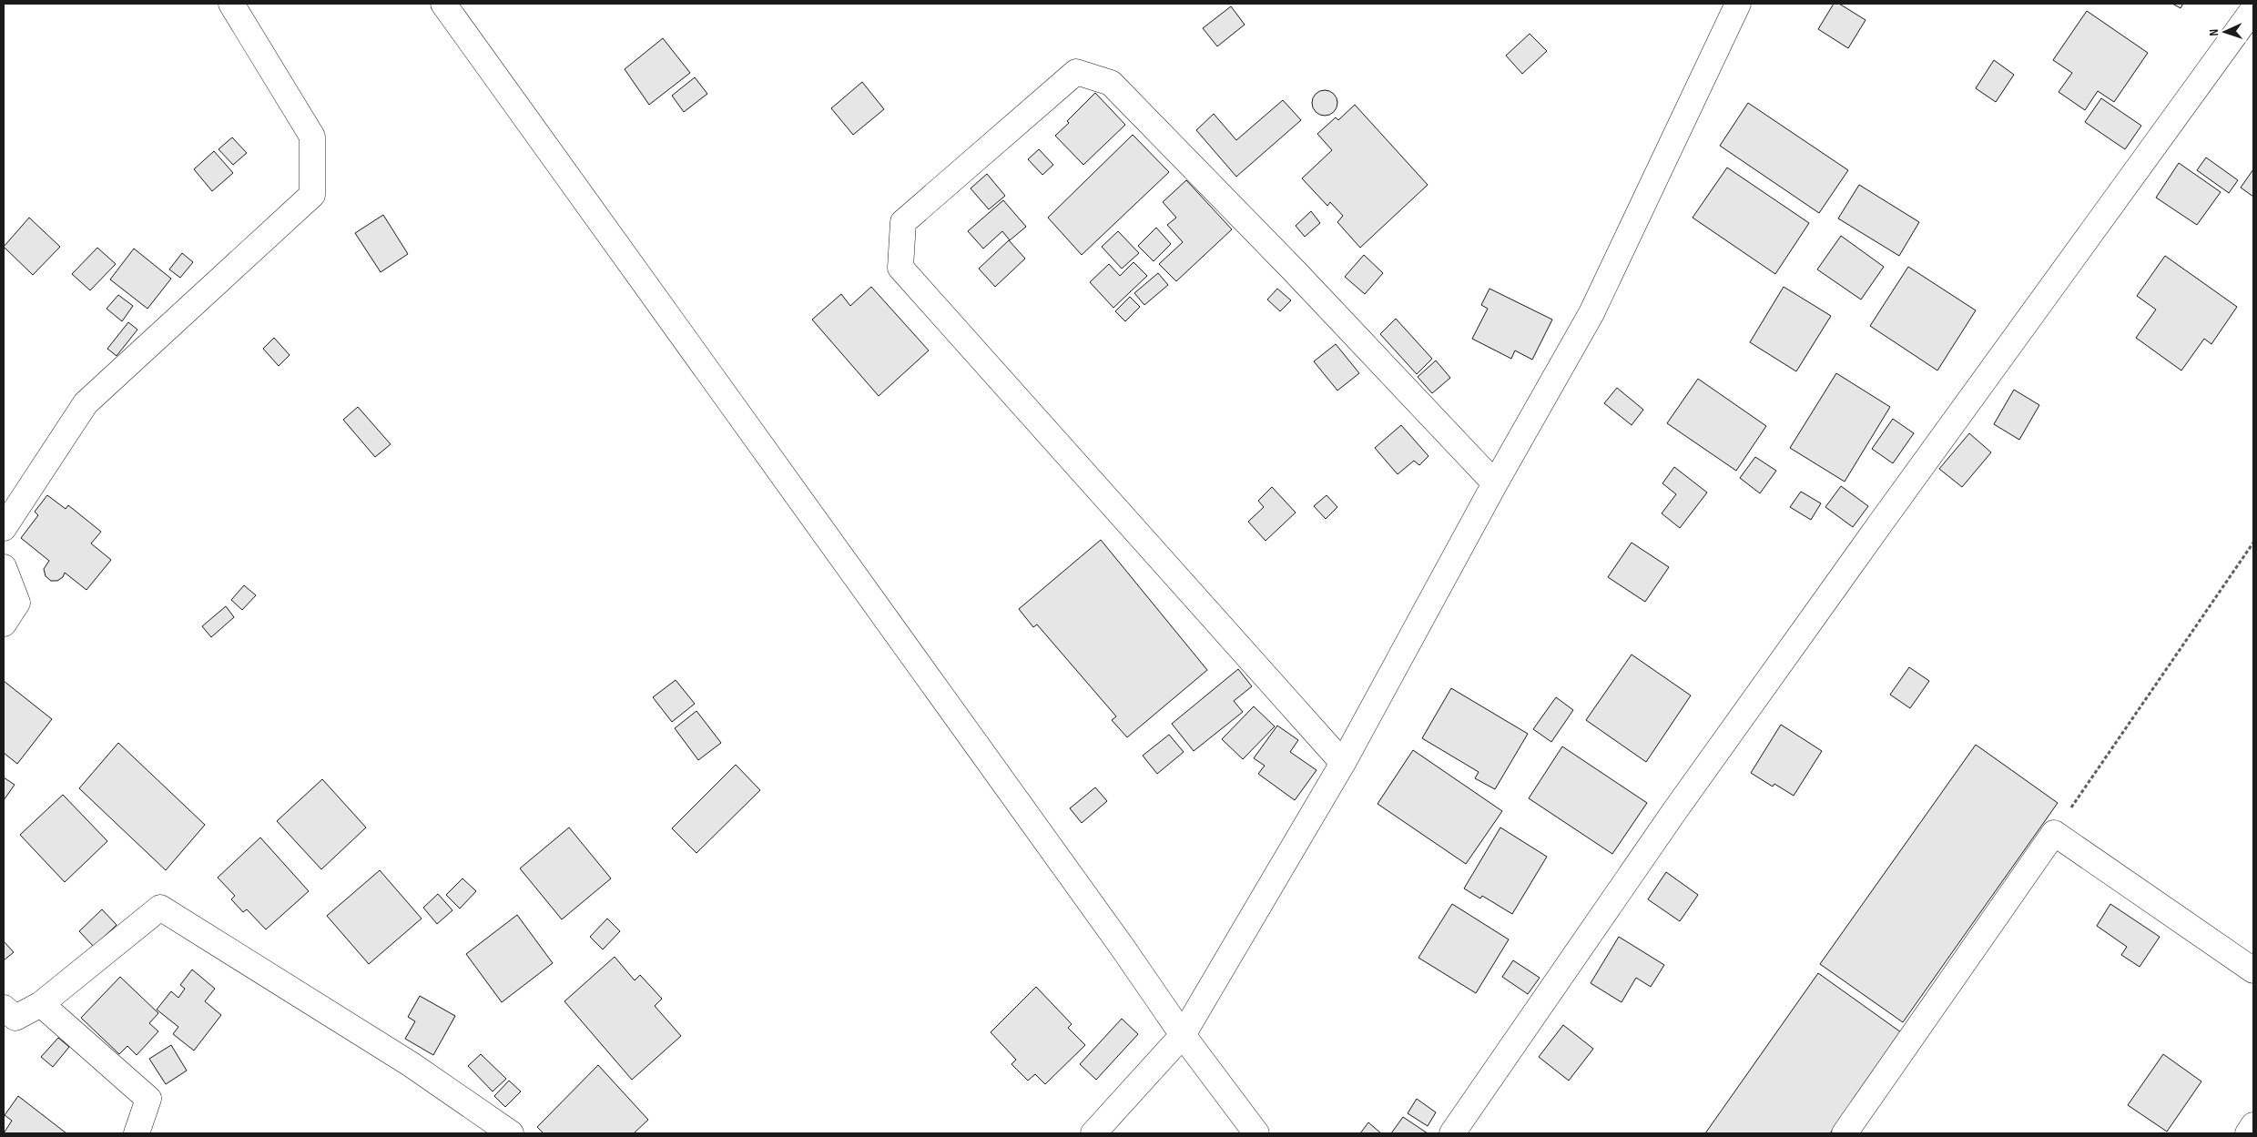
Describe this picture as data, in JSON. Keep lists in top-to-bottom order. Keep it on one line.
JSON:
{"north":"left"}
